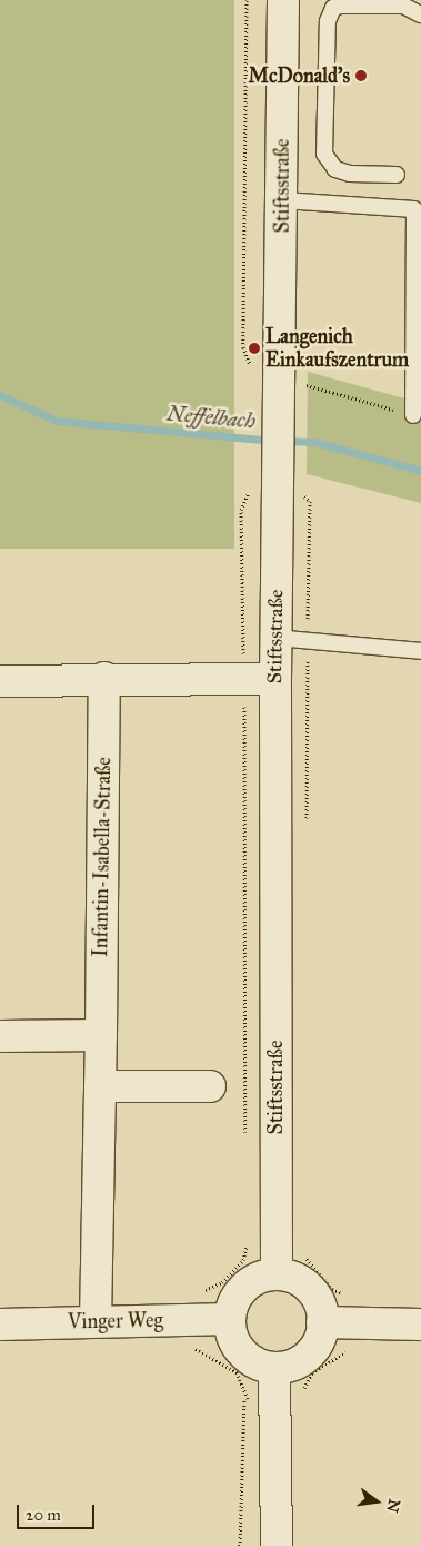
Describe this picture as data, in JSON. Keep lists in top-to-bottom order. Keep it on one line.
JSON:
{"streets":{"street":["Stiftsstraße","Infantin-Isabella-Straße","Vinger Weg"]},"crossings":[["Stiftsstraße","Vinger Weg"],["Infantin-Isabella-Straße","Vinger Weg"]],"water":["Neffelbach"],"places":["McDonald's","Langenich Einkaufszentrum"],"scale_bar":"20 m","north":"right"}
